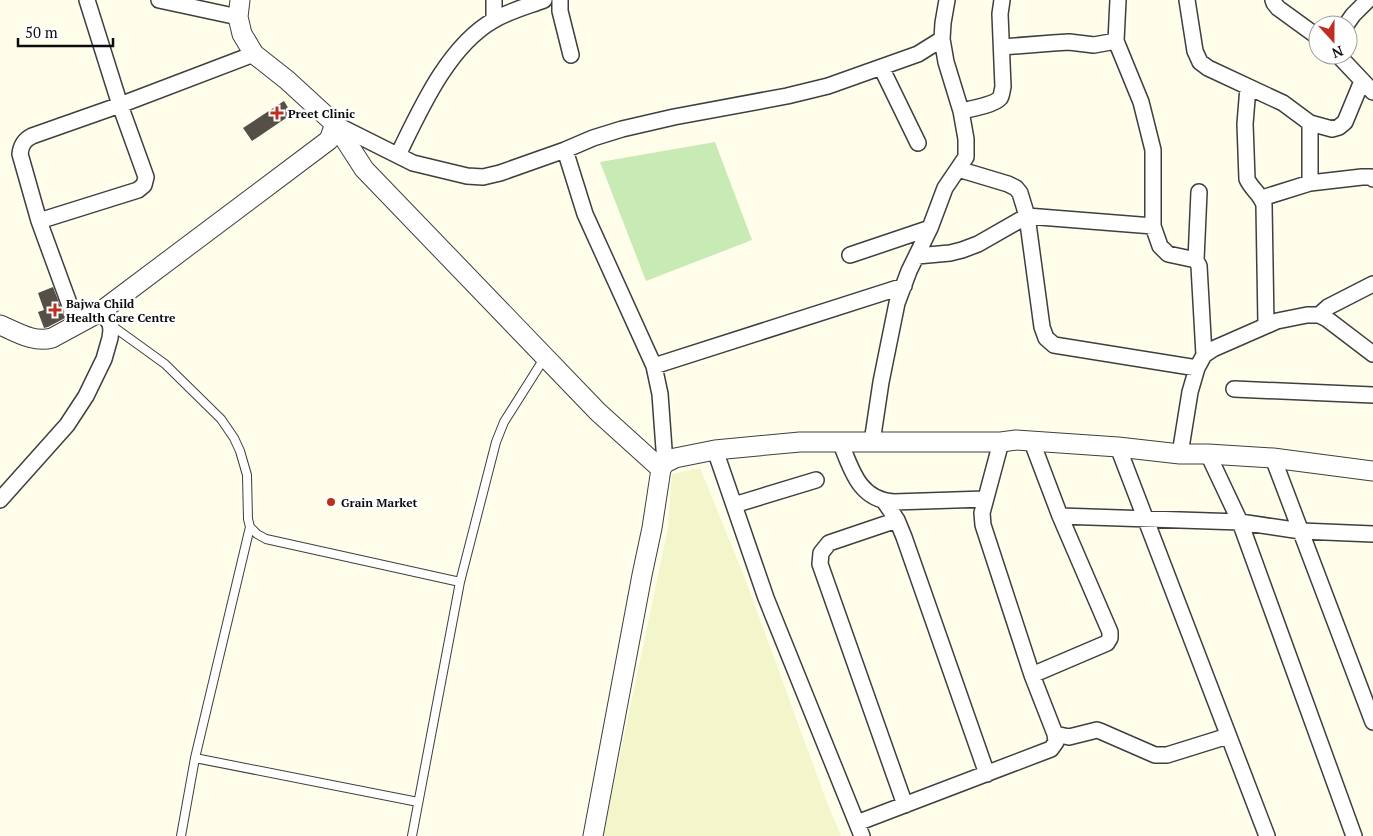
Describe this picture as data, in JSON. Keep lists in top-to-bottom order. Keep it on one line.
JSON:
{"places":{"health":["Preet Clinic","Bajwa Child Health Care Centre"],"other":["Grain Market"]},"scale_bar":"50 m","north":"bottom"}
